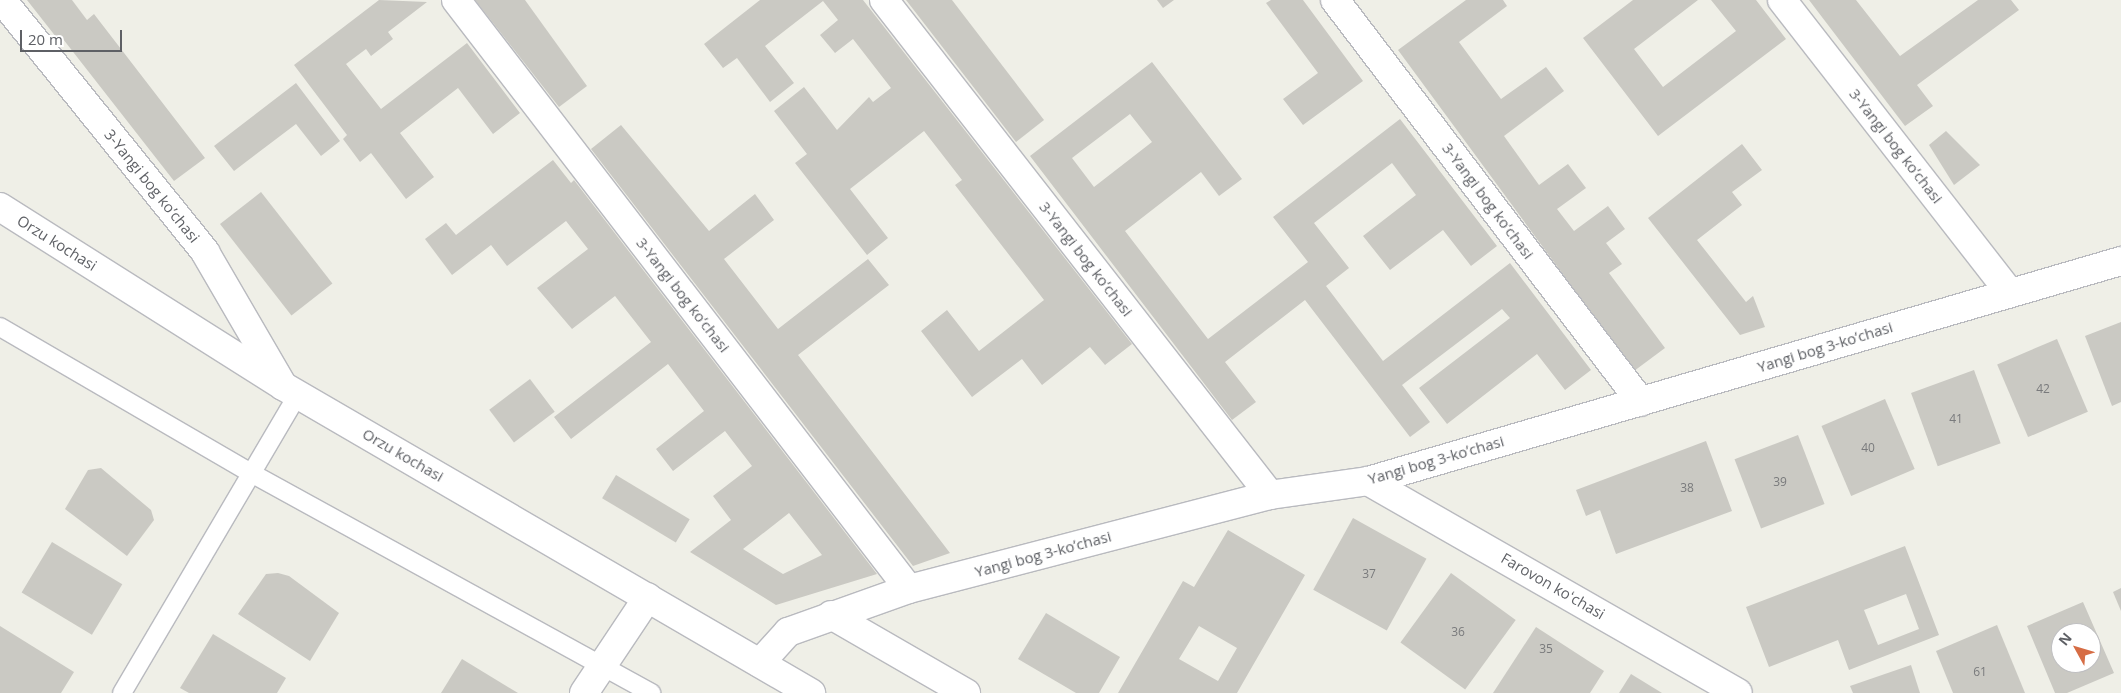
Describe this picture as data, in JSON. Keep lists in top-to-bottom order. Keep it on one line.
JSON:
{"streets":{"street":["3-Yangi bog koʼchasi","Orzu kochasi","Yangi bog 3-koʼchasi","Farovon koʻchasi"]},"crossings":[["3-Yangi bog koʼchasi","Orzu kochasi"],["3-Yangi bog koʼchasi","Yangi bog 3-koʼchasi"],["Orzu kochasi","Yangi bog 3-koʼchasi"],["Yangi bog 3-koʼchasi","Farovon koʻchasi"]],"house_numbers":["42","41","40","39","38","37","36","35","61"],"scale_bar":"20 m","north":"top left"}
